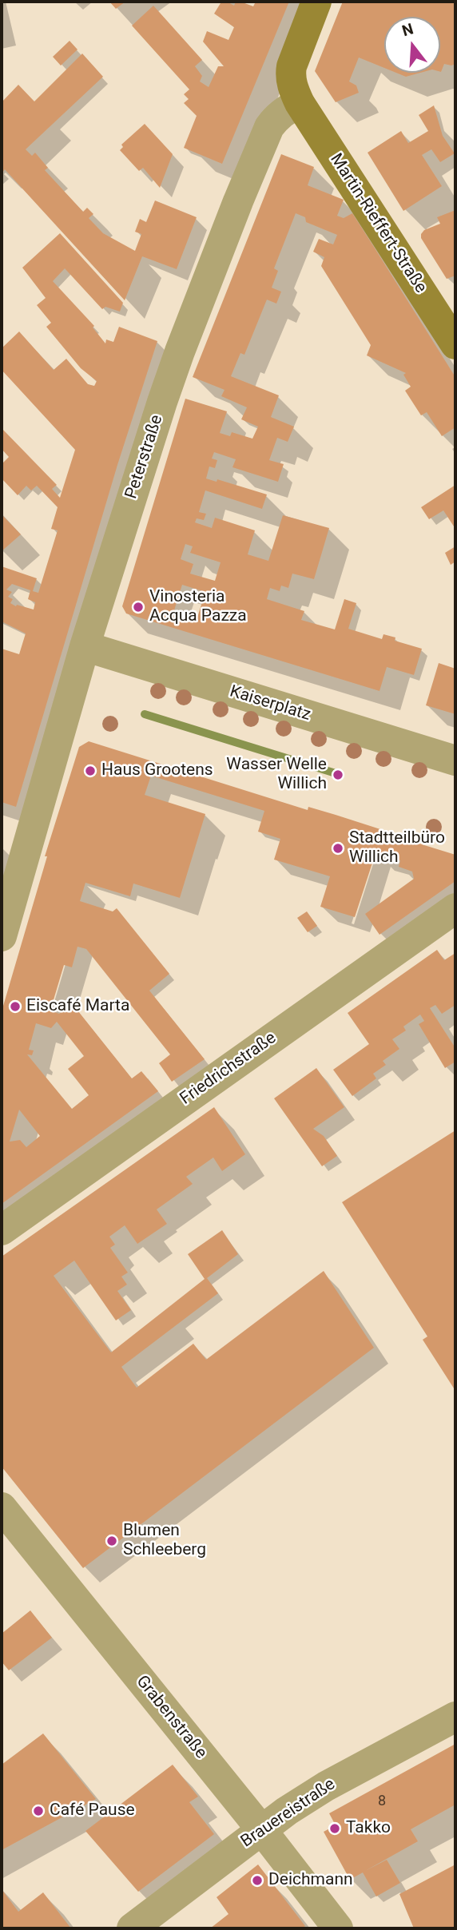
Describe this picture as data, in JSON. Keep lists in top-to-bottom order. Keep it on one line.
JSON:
{"streets":{"street":["Martin-Rieffert-Straße","Peterstraße","Kaiserplatz","Friedrichstraße","Grabenstraße","Brauereistraße"]},"crossings":[["Martin-Rieffert-Straße","Peterstraße"],["Peterstraße","Kaiserplatz"],["Grabenstraße","Brauereistraße"]],"places":["Vinosteria Acqua Pazza","Haus Grootens","Wasser Welle Willich","Stadtteilbüro Willich","Eiscafé Marta","Blumen Schleeberg","Café Pause","Takko","Deichmann"],"house_numbers":["8"],"north":"top"}
